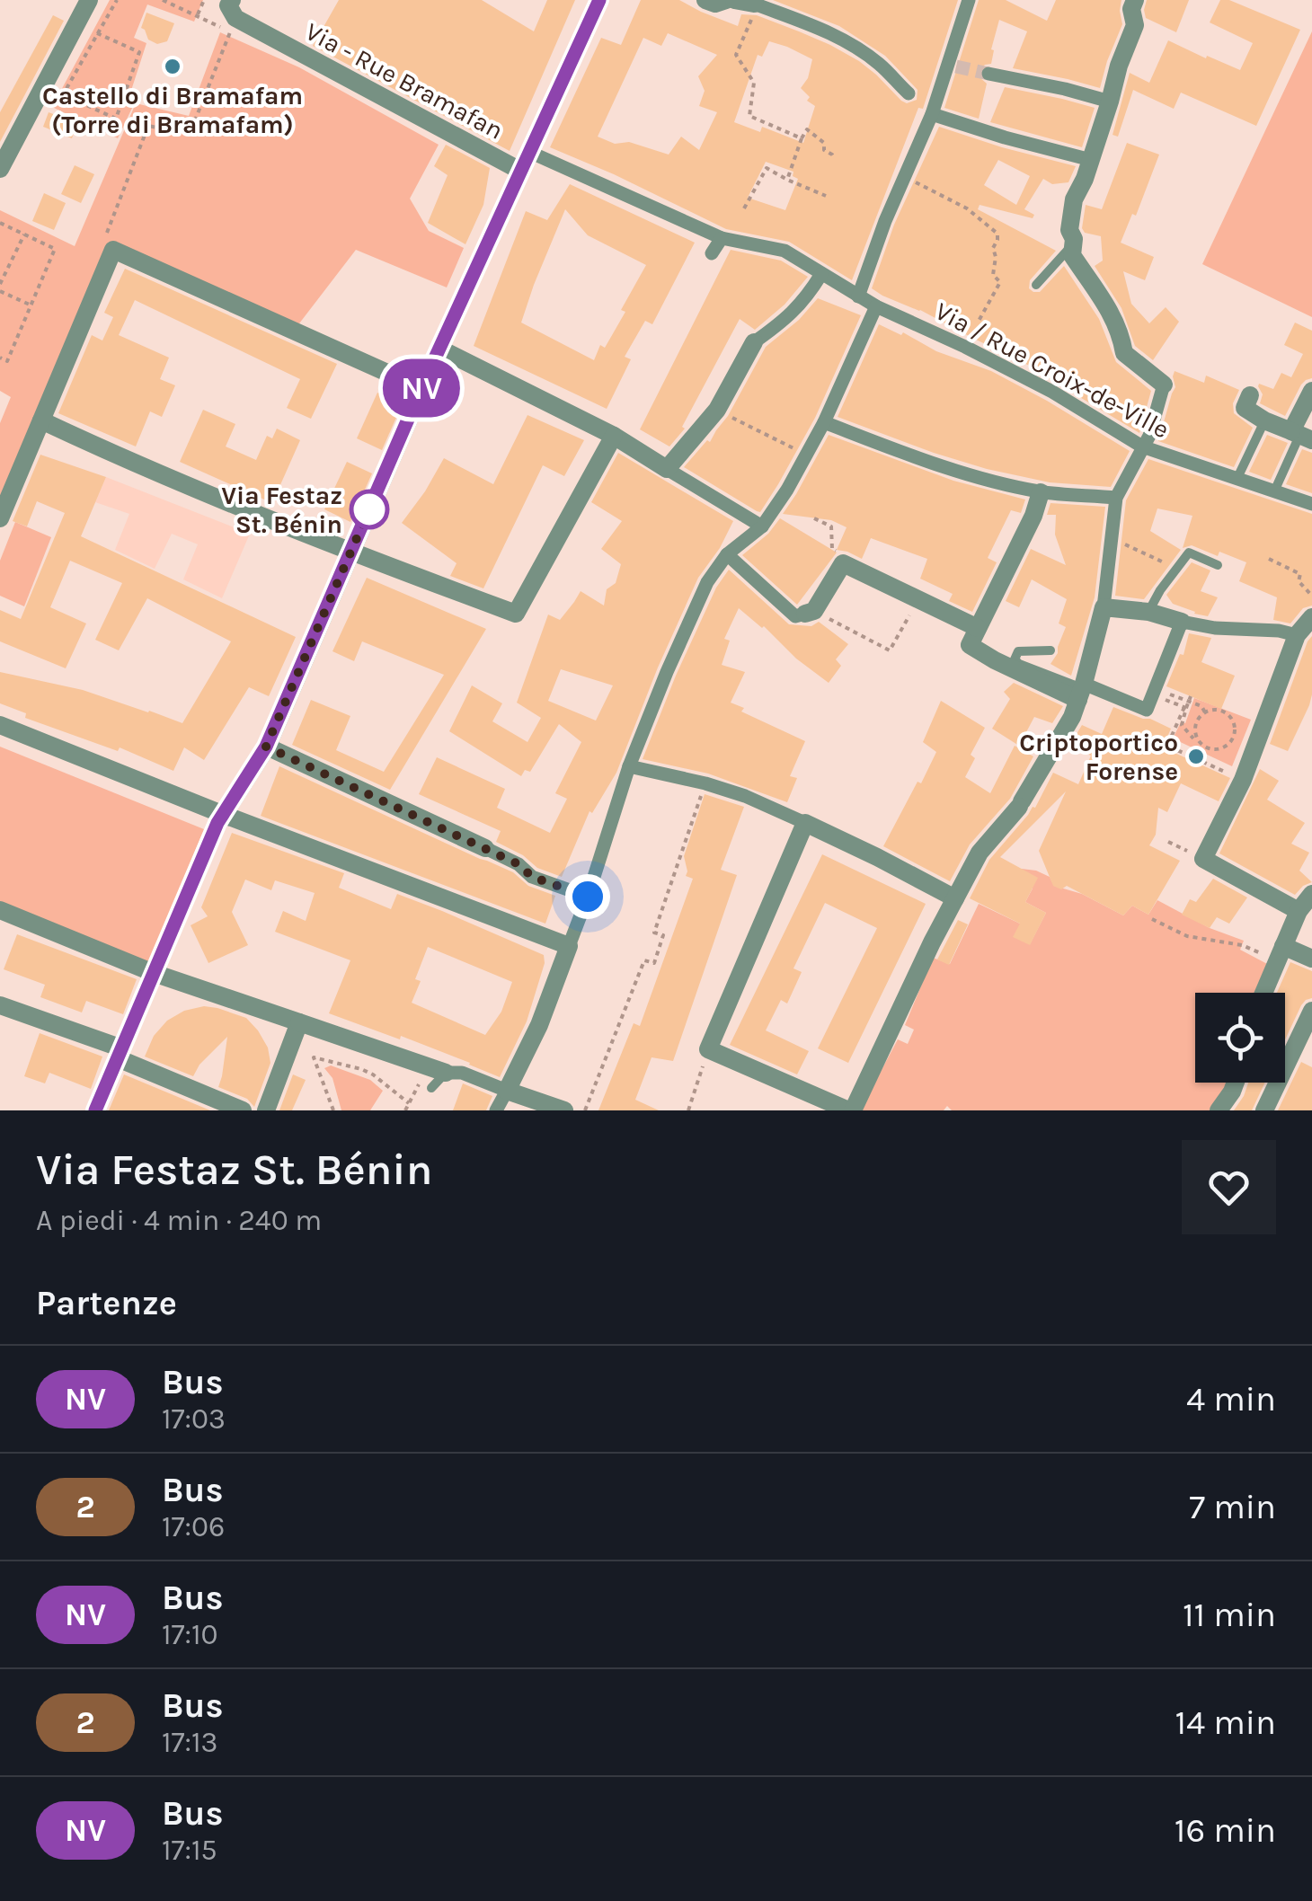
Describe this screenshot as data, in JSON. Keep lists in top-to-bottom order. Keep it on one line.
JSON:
{"streets":{"street":["Via - Rue Bramafan","Via / Rue Croix-de-Ville"]},"places":["Castello di Bramafam (Torre di Bramafam)","Via Festaz St. Bénin","Criptoportico Forense"],"lines":["bus line NV"],"page":{"on_map":"NV","heading":[["Via Festaz St. Bénin","A piedi · 4 min · 240 m"],"Partenze"],"list":[{"mark":"NV","name":"Bus","note":"17:03","value":"4 min"},{"mark":"2","name":"Bus","note":"17:06","value":"7 min"},{"mark":"NV","name":"Bus","note":"17:10","value":"11 min"},{"mark":"2","name":"Bus","note":"17:13","value":"14 min"},{"mark":"NV","name":"Bus","note":"17:15","value":"16 min"}]}}
